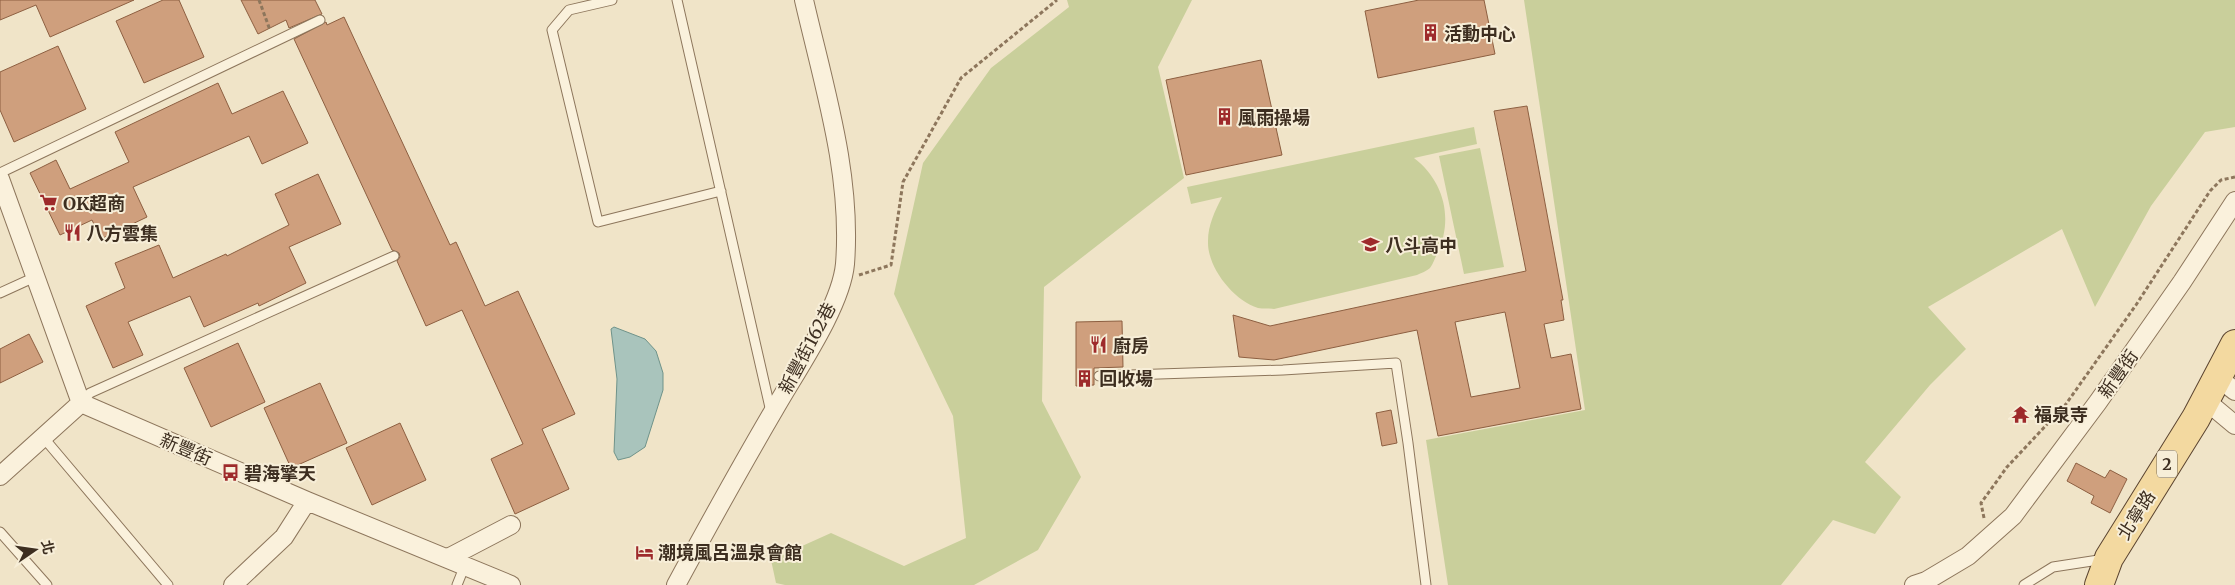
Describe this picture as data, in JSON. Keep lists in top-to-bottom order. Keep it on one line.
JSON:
{"streets":{"main road":["2","北寧路"],"street":["新豐街162巷","新豐街"]},"places":{"building":["活動中心","風雨操場","回收場"],"supermarket":["OK超商"],"restaurant":["八方雲集","廚房"],"school or university":["八斗高中"],"temple":["福泉寺"],"bus stop":["碧海擎天"],"hotel":["潮境風呂溫泉會館"]},"north":"right"}
